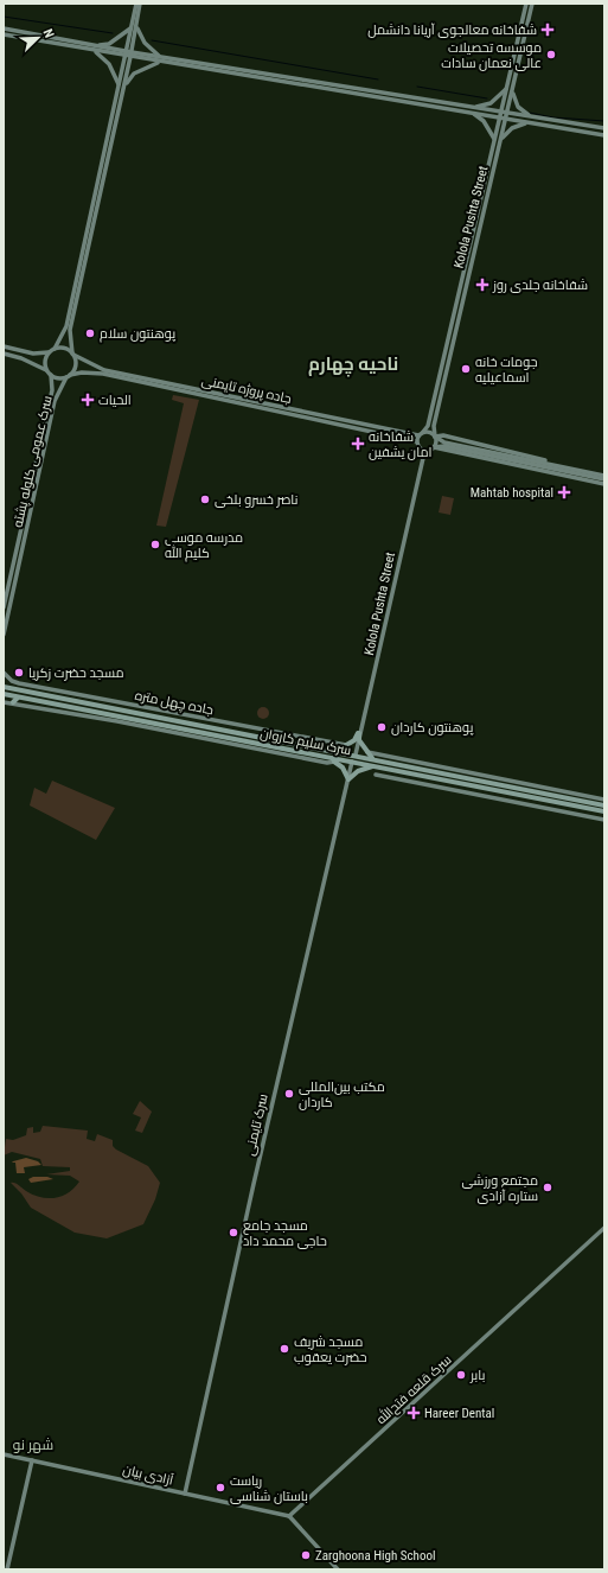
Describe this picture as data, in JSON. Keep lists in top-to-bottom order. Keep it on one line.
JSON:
{"streets":{"main road":["Kolola Pushta Street","جاده پروژه تایمنی","سرک عمومی کلوله پشته","جاده چهل متره","سرک سلیم کاروان","سرک تایمنی","سرک قلعه فتح‌الله","آزادی بیان"]},"crossings":[["Kolola Pushta Street","جاده پروژه تایمنی"],["جاده پروژه تایمنی","سرک عمومی کلوله پشته"],["سرک سلیم کاروان","سرک تایمنی"],["سرک تایمنی","آزادی بیان"],["سرک قلعه فتح‌الله","آزادی بیان"]],"districts":["ناحیه چهارم","شهر نو"],"places":{"health":["شفاخانه معالجوی آریانا دانشمل","شفاخانه جلدی روز","الحیات","شفاخانه امان یشفین","Mahtab hospital","Hareer Dental"],"other":["موسسه تحصیلات عالی نعمان سادات","پوهنتون سلام","جومات خانه اسماعيليه","ناصر خسرو بلخی","مدرسه موسی کلیم الله","مسجد حضرت زکریا","پوهنتون کاردان","مکتب بین‌المللی کاردان","مجتمع ورزشی ستاره آزادی","مسجد جامع حاجی محمد داد","مسجد شریف حضرت یعقوب","بابر","ریاست باستان شناسی","Zarghoona High School"]},"north":"top right"}
